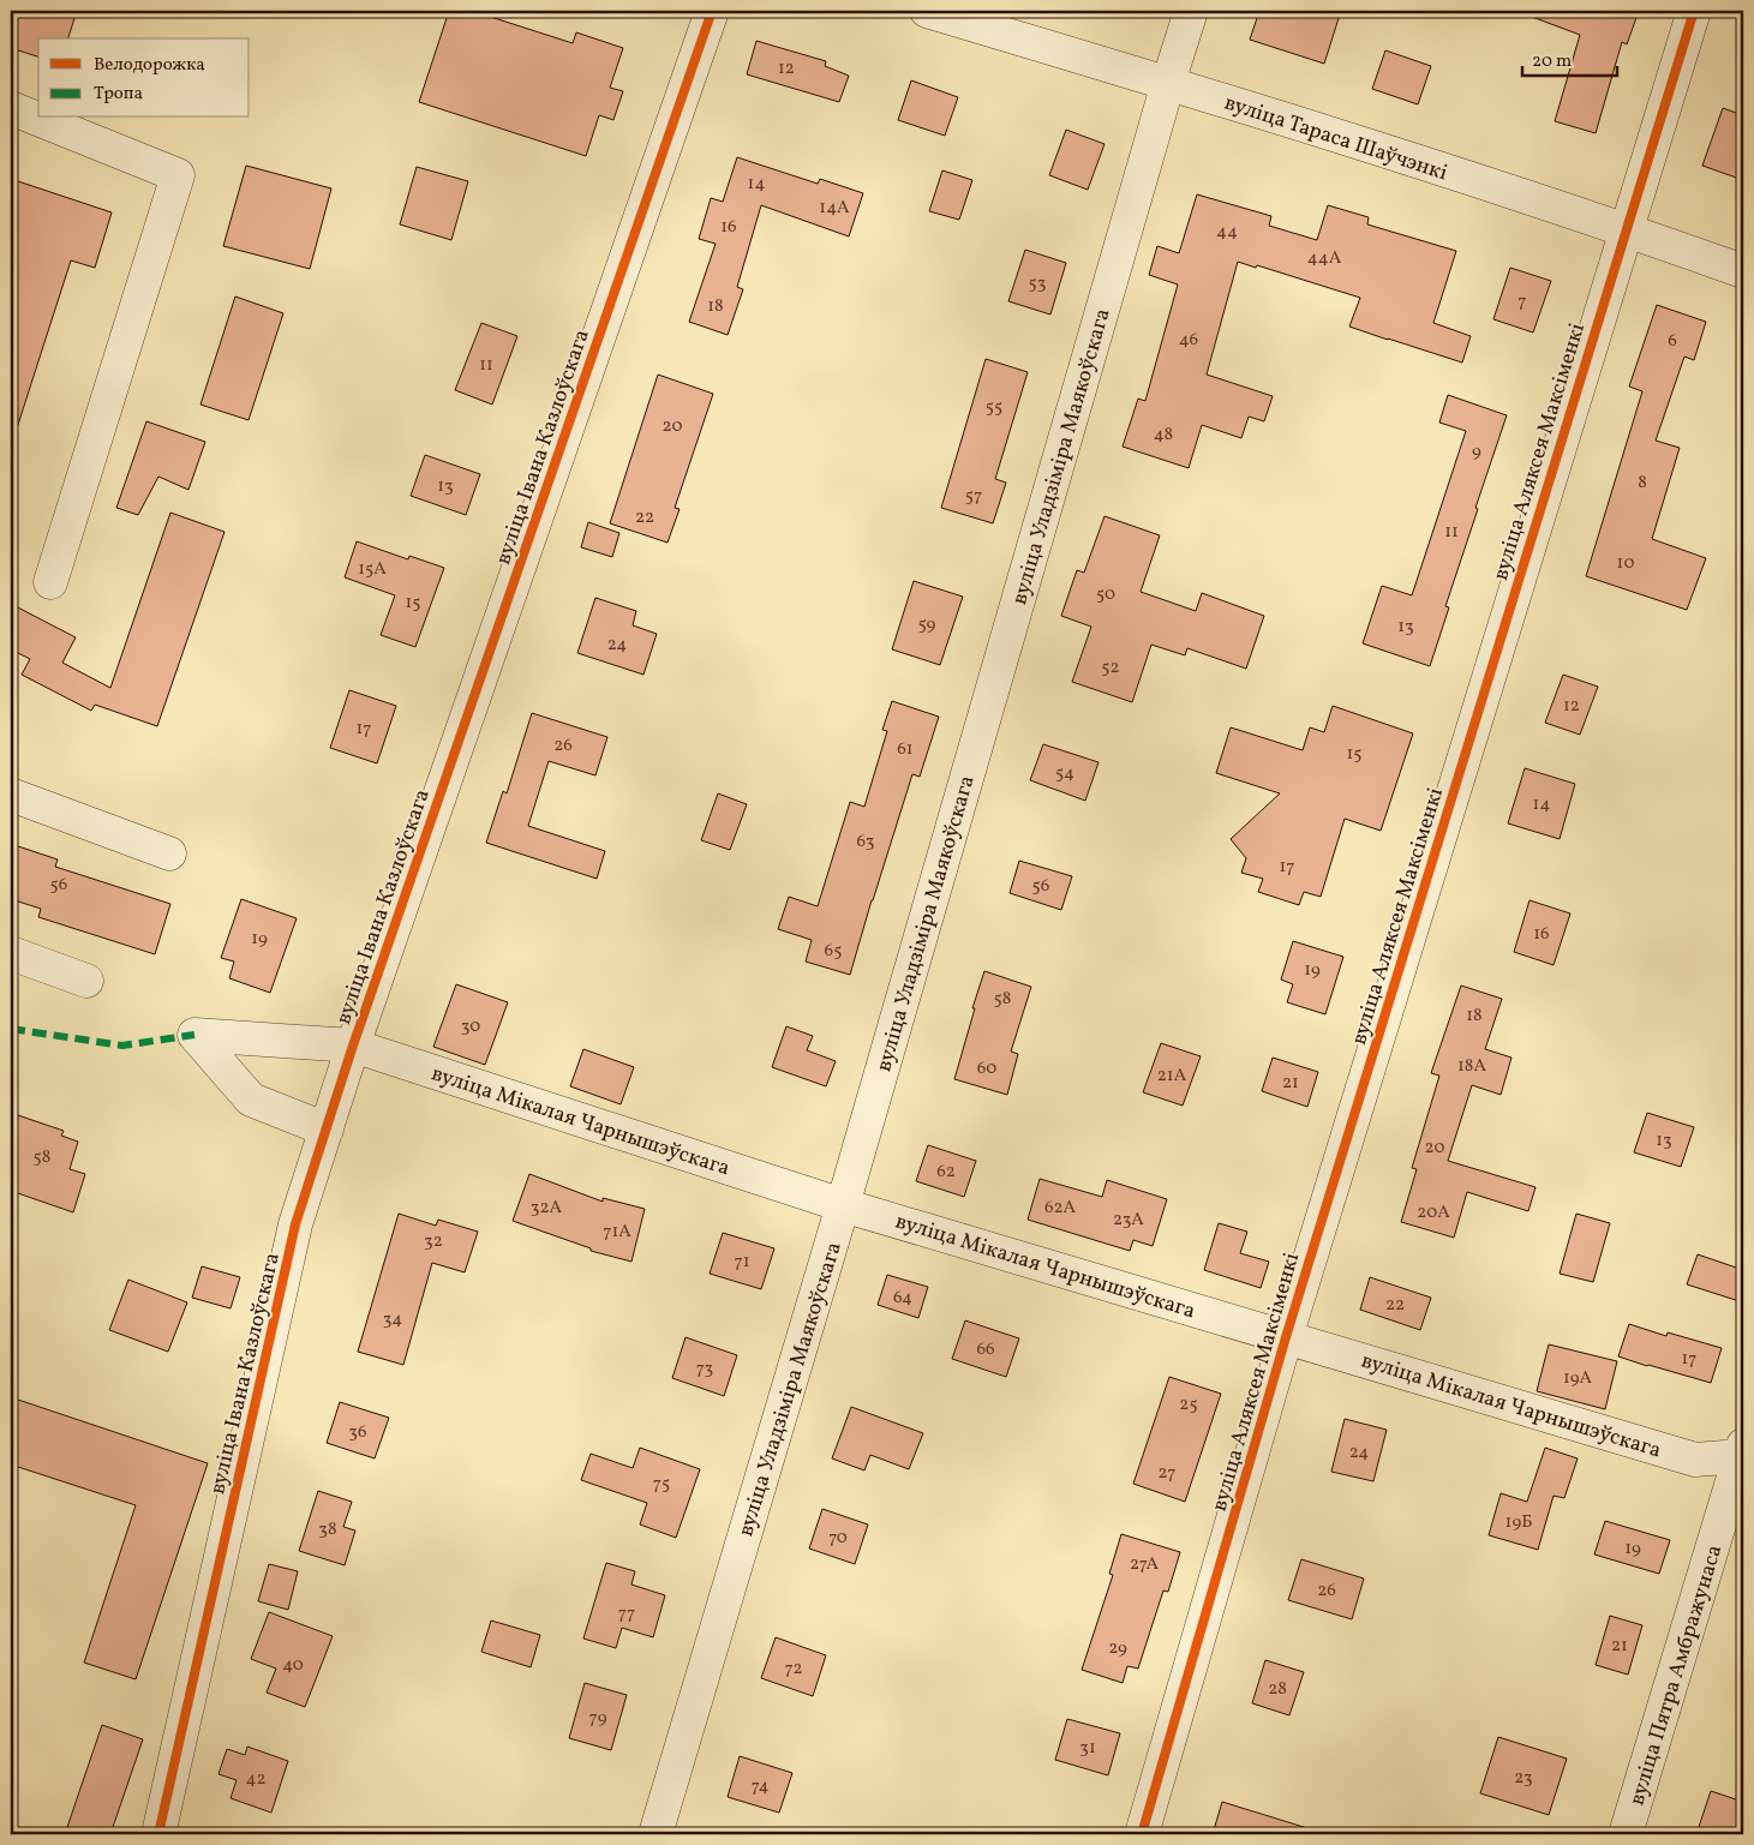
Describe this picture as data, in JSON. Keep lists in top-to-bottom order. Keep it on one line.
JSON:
{"streets":{"street":["вуліца Тараса Шаўчэнкі","вуліца Івана Казлоўскага","вуліца Аляксея Максіменкі","вуліца Уладзіміра Маякоўскага","вуліца Мікалая Чарнышэўскага","вуліца Пятра Амбражунаса"]},"crossings":[["вуліца Тараса Шаўчэнкі","вуліца Аляксея Максіменкі"],["вуліца Тараса Шаўчэнкі","вуліца Уладзіміра Маякоўскага"],["вуліца Івана Казлоўскага","вуліца Мікалая Чарнышэўскага"],["вуліца Аляксея Максіменкі","вуліца Мікалая Чарнышэўскага"],["вуліца Уладзіміра Маякоўскага","вуліца Мікалая Чарнышэўскага"],["вуліца Мікалая Чарнышэўскага","вуліца Пятра Амбражунаса"]],"house_numbers":["12","14","14А","16","44","44А","53","7","18","46","6","11","55","20","48","9","8","13","57","22","11","10","15А","50","15","59","13","24","52","12","17","26","61","15","54","14","63","17","56","56","16","19","65","19","58","18","30","18А","60","21А","21","13","20","58","62","32А","62А","20А","23А","71А","32","71","64","22","34","66","17","73","19А","25","36","24","27","75","19Б","38","70","19","27А","26","77","21","29","40","72","28","79","31","23","42","74"],"legend":["Велодорожка","Тропа"],"scale_bar":"20 m"}
